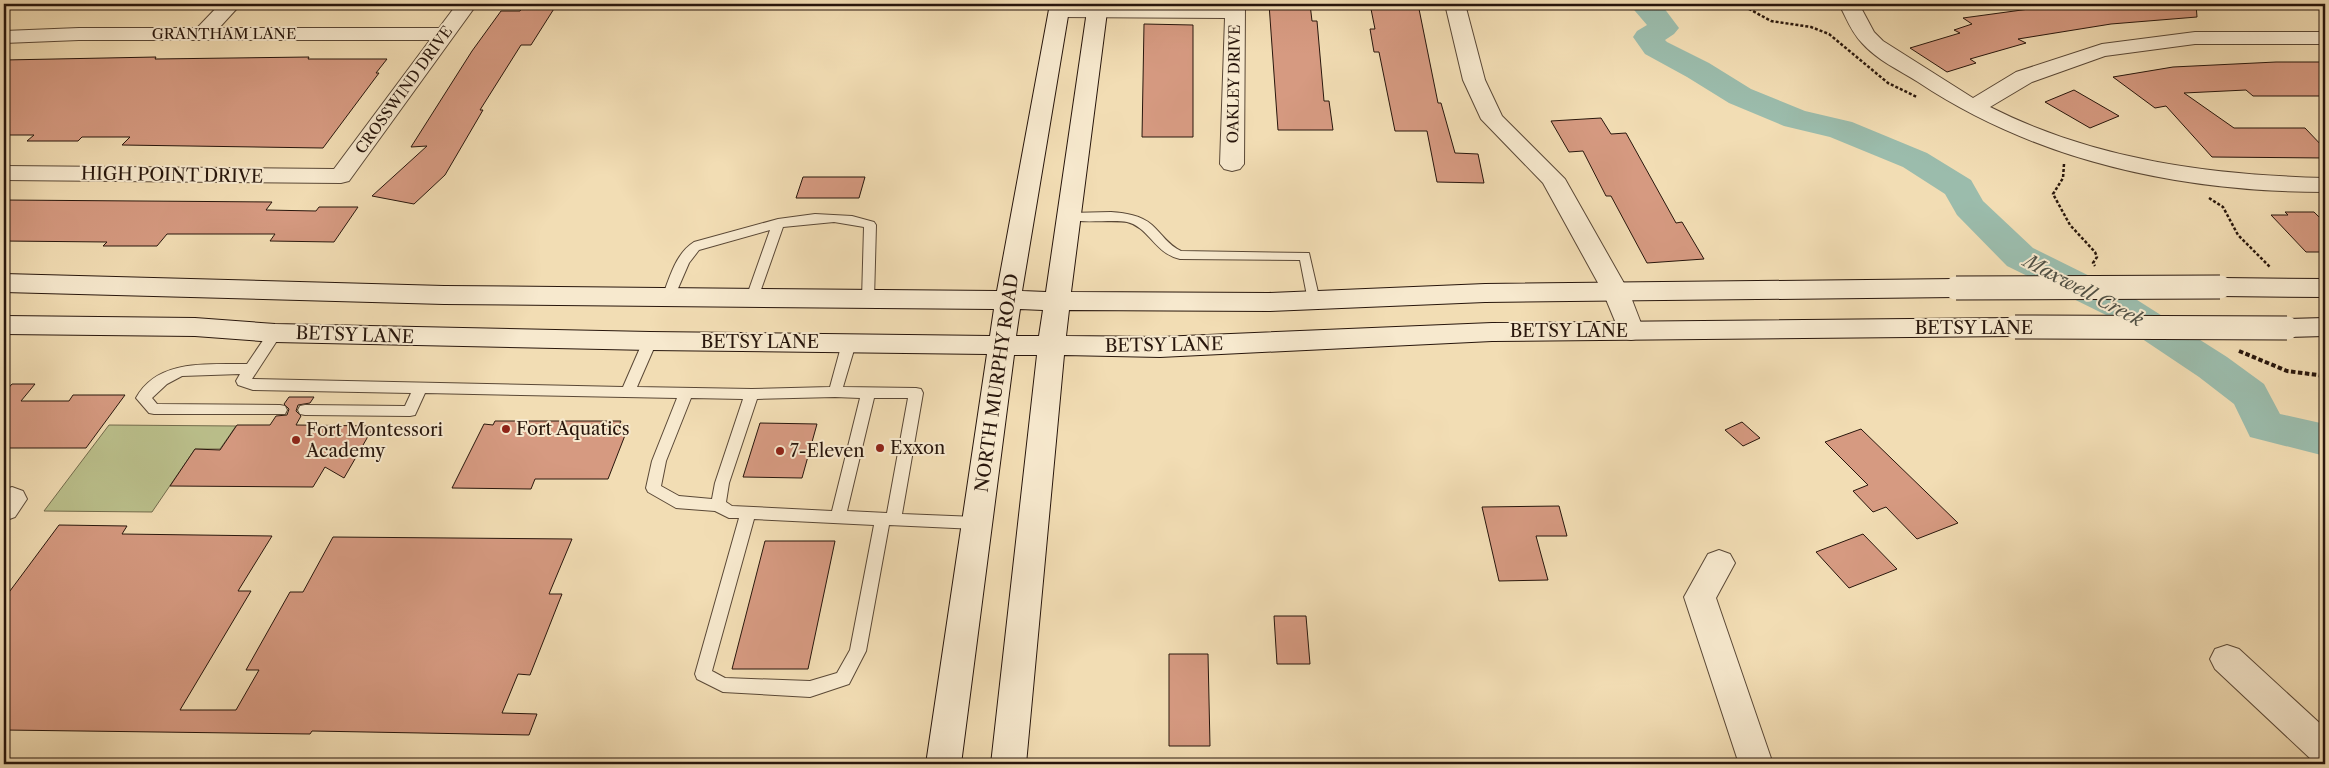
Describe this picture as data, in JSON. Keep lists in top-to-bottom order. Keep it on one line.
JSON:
{"streets":{"main road":["GRANTHAM LANE","OAKLEY DRIVE","CROSSWIND DRIVE","HIGH POINT DRIVE","BETSY LANE","NORTH MURPHY ROAD"]},"crossings":[["GRANTHAM LANE","CROSSWIND DRIVE"],["CROSSWIND DRIVE","HIGH POINT DRIVE"],["BETSY LANE","NORTH MURPHY ROAD"]],"water":["Maxwell Creek"],"places":["Fort Aquatics","Fort Montessori Academy","Exxon","7-Eleven"]}
